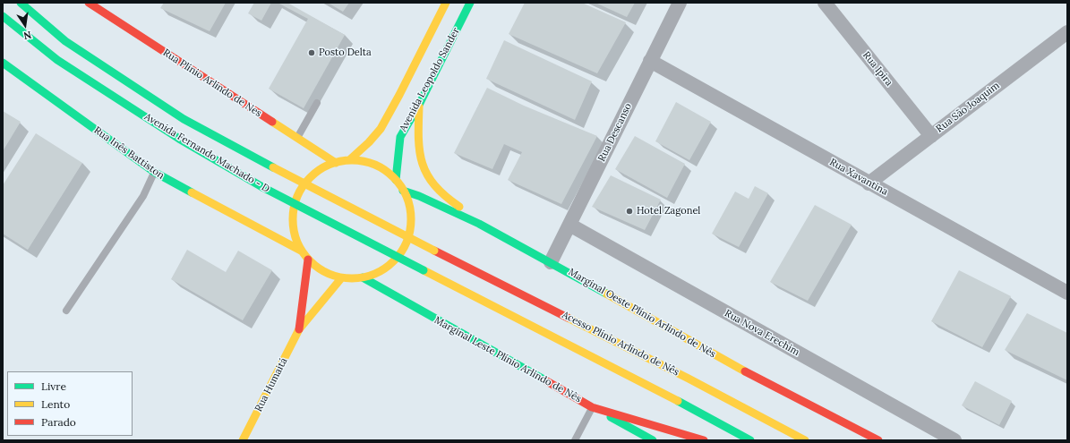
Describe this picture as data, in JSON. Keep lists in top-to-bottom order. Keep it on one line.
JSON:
{"streets":{"main road":["Avenida Leopoldo Sander","Rua Plínio Arlindo de Nes","Rua Inês Battiston","Avenida Fernando Machado - D","Marginal Oeste Plínio Arlindo de Nês","Acesso Plínio Arlindo de Nês","Marginal Leste Plínio Arlindo de Nês","Rua Humaitá"],"street":["Rua Ipira","Rua São Joaquim","Rua Descanso","Rua Xavantina","Rua Nova Erechim"]},"crossings":[["Rua Ipira","Rua São Joaquim"],["Avenida Leopoldo Sander","Rua Plínio Arlindo de Nes"],["Avenida Leopoldo Sander","Rua Inês Battiston"],["Avenida Leopoldo Sander","Marginal Oeste Plínio Arlindo de Nês"],["Avenida Leopoldo Sander","Marginal Leste Plínio Arlindo de Nês"],["Avenida Leopoldo Sander","Rua Humaitá"],["Rua Plínio Arlindo de Nes","Rua Inês Battiston"],["Rua Plínio Arlindo de Nes","Marginal Oeste Plínio Arlindo de Nês"],["Rua Plínio Arlindo de Nes","Marginal Leste Plínio Arlindo de Nês"],["Rua Plínio Arlindo de Nes","Rua Humaitá"],["Rua São Joaquim","Rua Xavantina"],["Rua Descanso","Rua Xavantina"],["Rua Descanso","Marginal Oeste Plínio Arlindo de Nês"],["Rua Descanso","Rua Nova Erechim"],["Rua Inês Battiston","Marginal Oeste Plínio Arlindo de Nês"],["Rua Inês Battiston","Marginal Leste Plínio Arlindo de Nês"],["Rua Inês Battiston","Rua Humaitá"],["Avenida Fernando Machado - D","Acesso Plínio Arlindo de Nês"],["Marginal Oeste Plínio Arlindo de Nês","Marginal Leste Plínio Arlindo de Nês"],["Marginal Oeste Plínio Arlindo de Nês","Rua Humaitá"],["Marginal Leste Plínio Arlindo de Nês","Rua Humaitá"]],"places":["Posto Delta","Hotel Zagonel"],"legend":["Livre","Lento","Parado"],"north":"bottom"}
